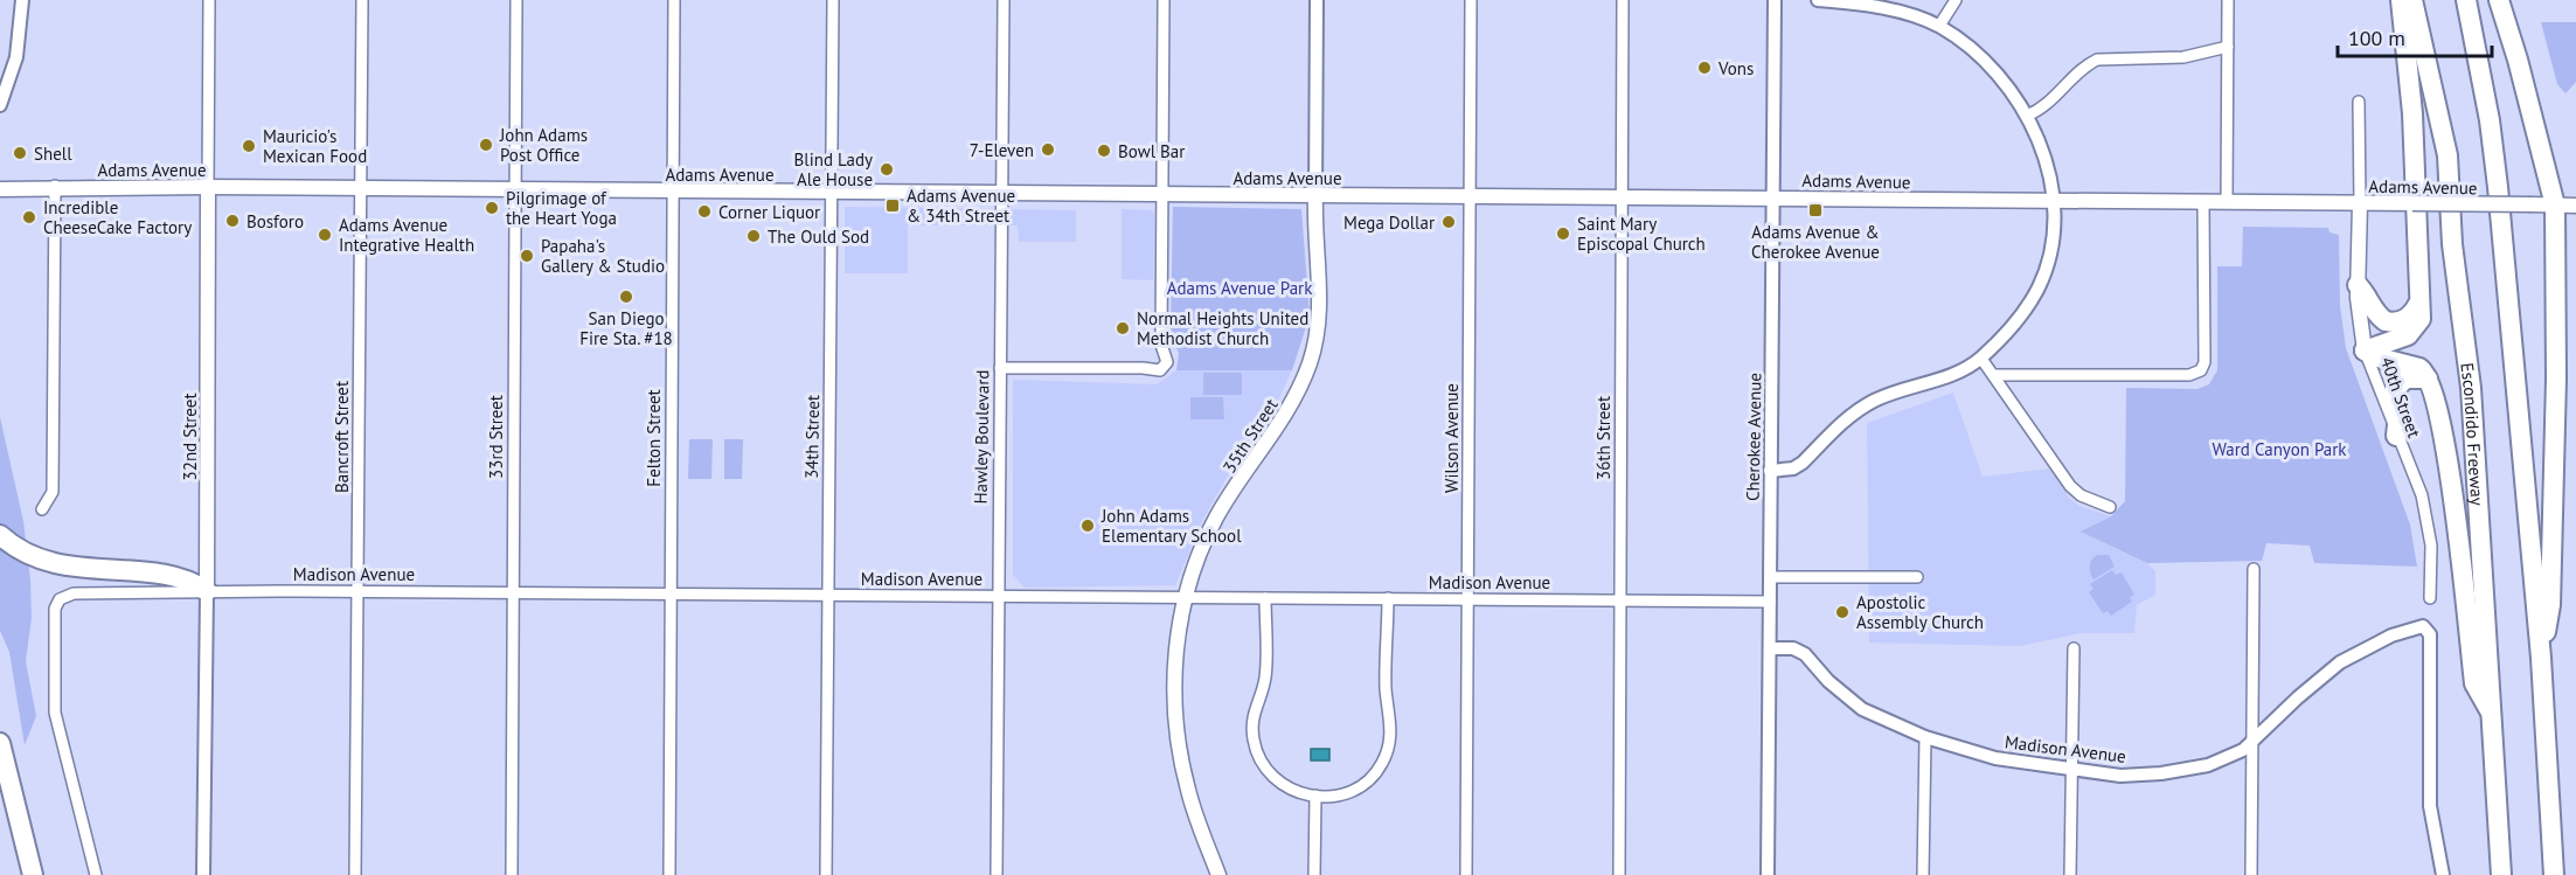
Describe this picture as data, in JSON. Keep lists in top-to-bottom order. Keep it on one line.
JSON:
{"streets":{"highway":["Escondido Freeway"],"main road":["Adams Avenue","40th Street","35th Street","32nd Street"],"street":["Bancroft Street","33rd Street","34th Street","Hawley Boulevard","Cherokee Avenue","Felton Street","Wilson Avenue","36th Street","Madison Avenue"]},"crossings":[["Adams Avenue","40th Street"],["Adams Avenue","35th Street"],["Adams Avenue","32nd Street"],["Adams Avenue","Bancroft Street"],["Adams Avenue","33rd Street"],["Adams Avenue","34th Street"],["Adams Avenue","Hawley Boulevard"],["Adams Avenue","Cherokee Avenue"],["Adams Avenue","Felton Street"],["Adams Avenue","Wilson Avenue"],["Adams Avenue","36th Street"],["35th Street","Madison Avenue"],["32nd Street","Madison Avenue"],["Bancroft Street","Madison Avenue"],["33rd Street","Madison Avenue"],["34th Street","Madison Avenue"],["Hawley Boulevard","Madison Avenue"],["Cherokee Avenue","Madison Avenue"],["Felton Street","Madison Avenue"],["Wilson Avenue","Madison Avenue"],["36th Street","Madison Avenue"]],"parks":["Adams Avenue Park","Ward Canyon Park"],"places":{"other":["Vons","John Adams Post Office","Mauricio's Mexican Food","7-Eleven","Bowl Bar","Shell","Blind Lady Ale House","Pilgrimage of the Heart Yoga","Corner Liquor","Incredible CheeseCake Factory","Bosforo","Mega Dollar","Saint Mary Episcopal Church","Adams Avenue Integrative Health","The Ould Sod","Papaha's Gallery & Studio","San Diego Fire Sta. #18","Normal Heights United Methodist Church","John Adams Elementary School","Apostolic Assembly Church"],"transit":["Adams Avenue & 34th Street","Adams Avenue & Cherokee Avenue"]},"scale_bar":"100 m"}
